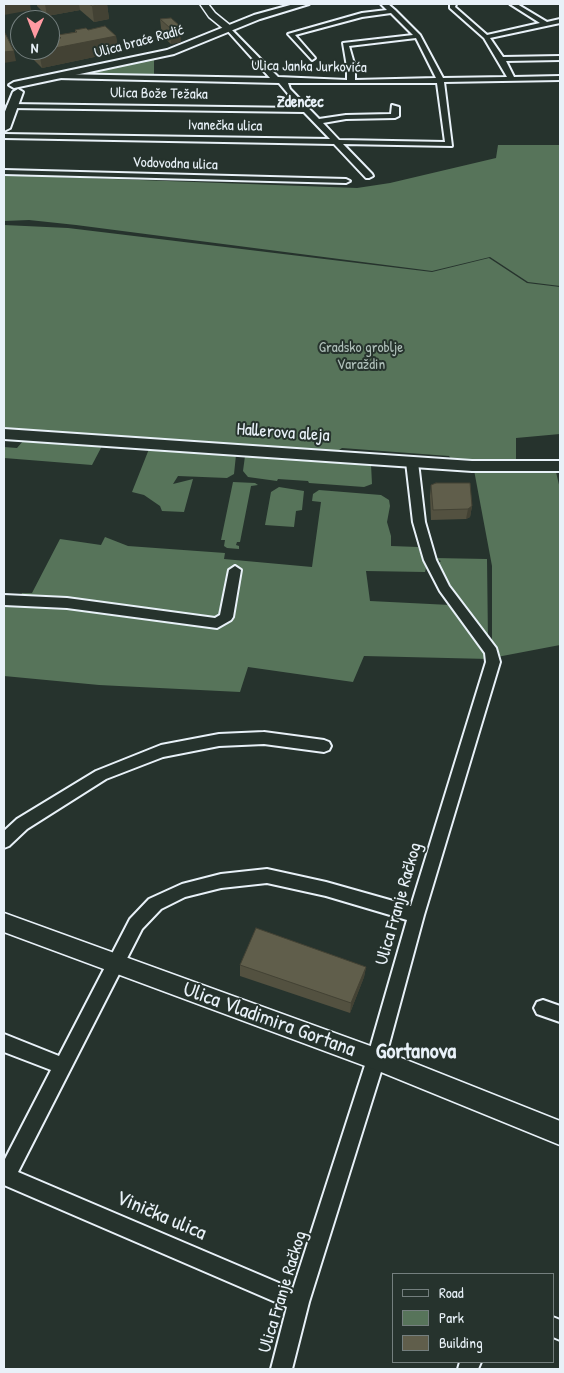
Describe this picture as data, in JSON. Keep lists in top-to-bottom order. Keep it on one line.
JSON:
{"streets":{"main road":["Ulica braće Radić","Hallerova aleja"],"street":["Ulica Janka Jurkovića","Ulica Bože Težaka","Ivanečka ulica","Vodovodna ulica","Ulica Franje Račkog","Ulica Vladimira Gortana","Vinička ulica"]},"crossings":[["Ulica braće Radić","Ulica Janka Jurkovića"],["Ulica braće Radić","Ulica Bože Težaka"],["Ulica Janka Jurkovića","Ivanečka ulica"],["Hallerova aleja","Ulica Franje Račkog"],["Ulica Franje Račkog","Ulica Vladimira Gortana"],["Ulica Franje Račkog","Vinička ulica"]],"districts":["Zdenčec","Gortanova"],"parks":["Gradsko groblje Varaždin"],"legend":["Road","Park","Building"],"north":"bottom"}
